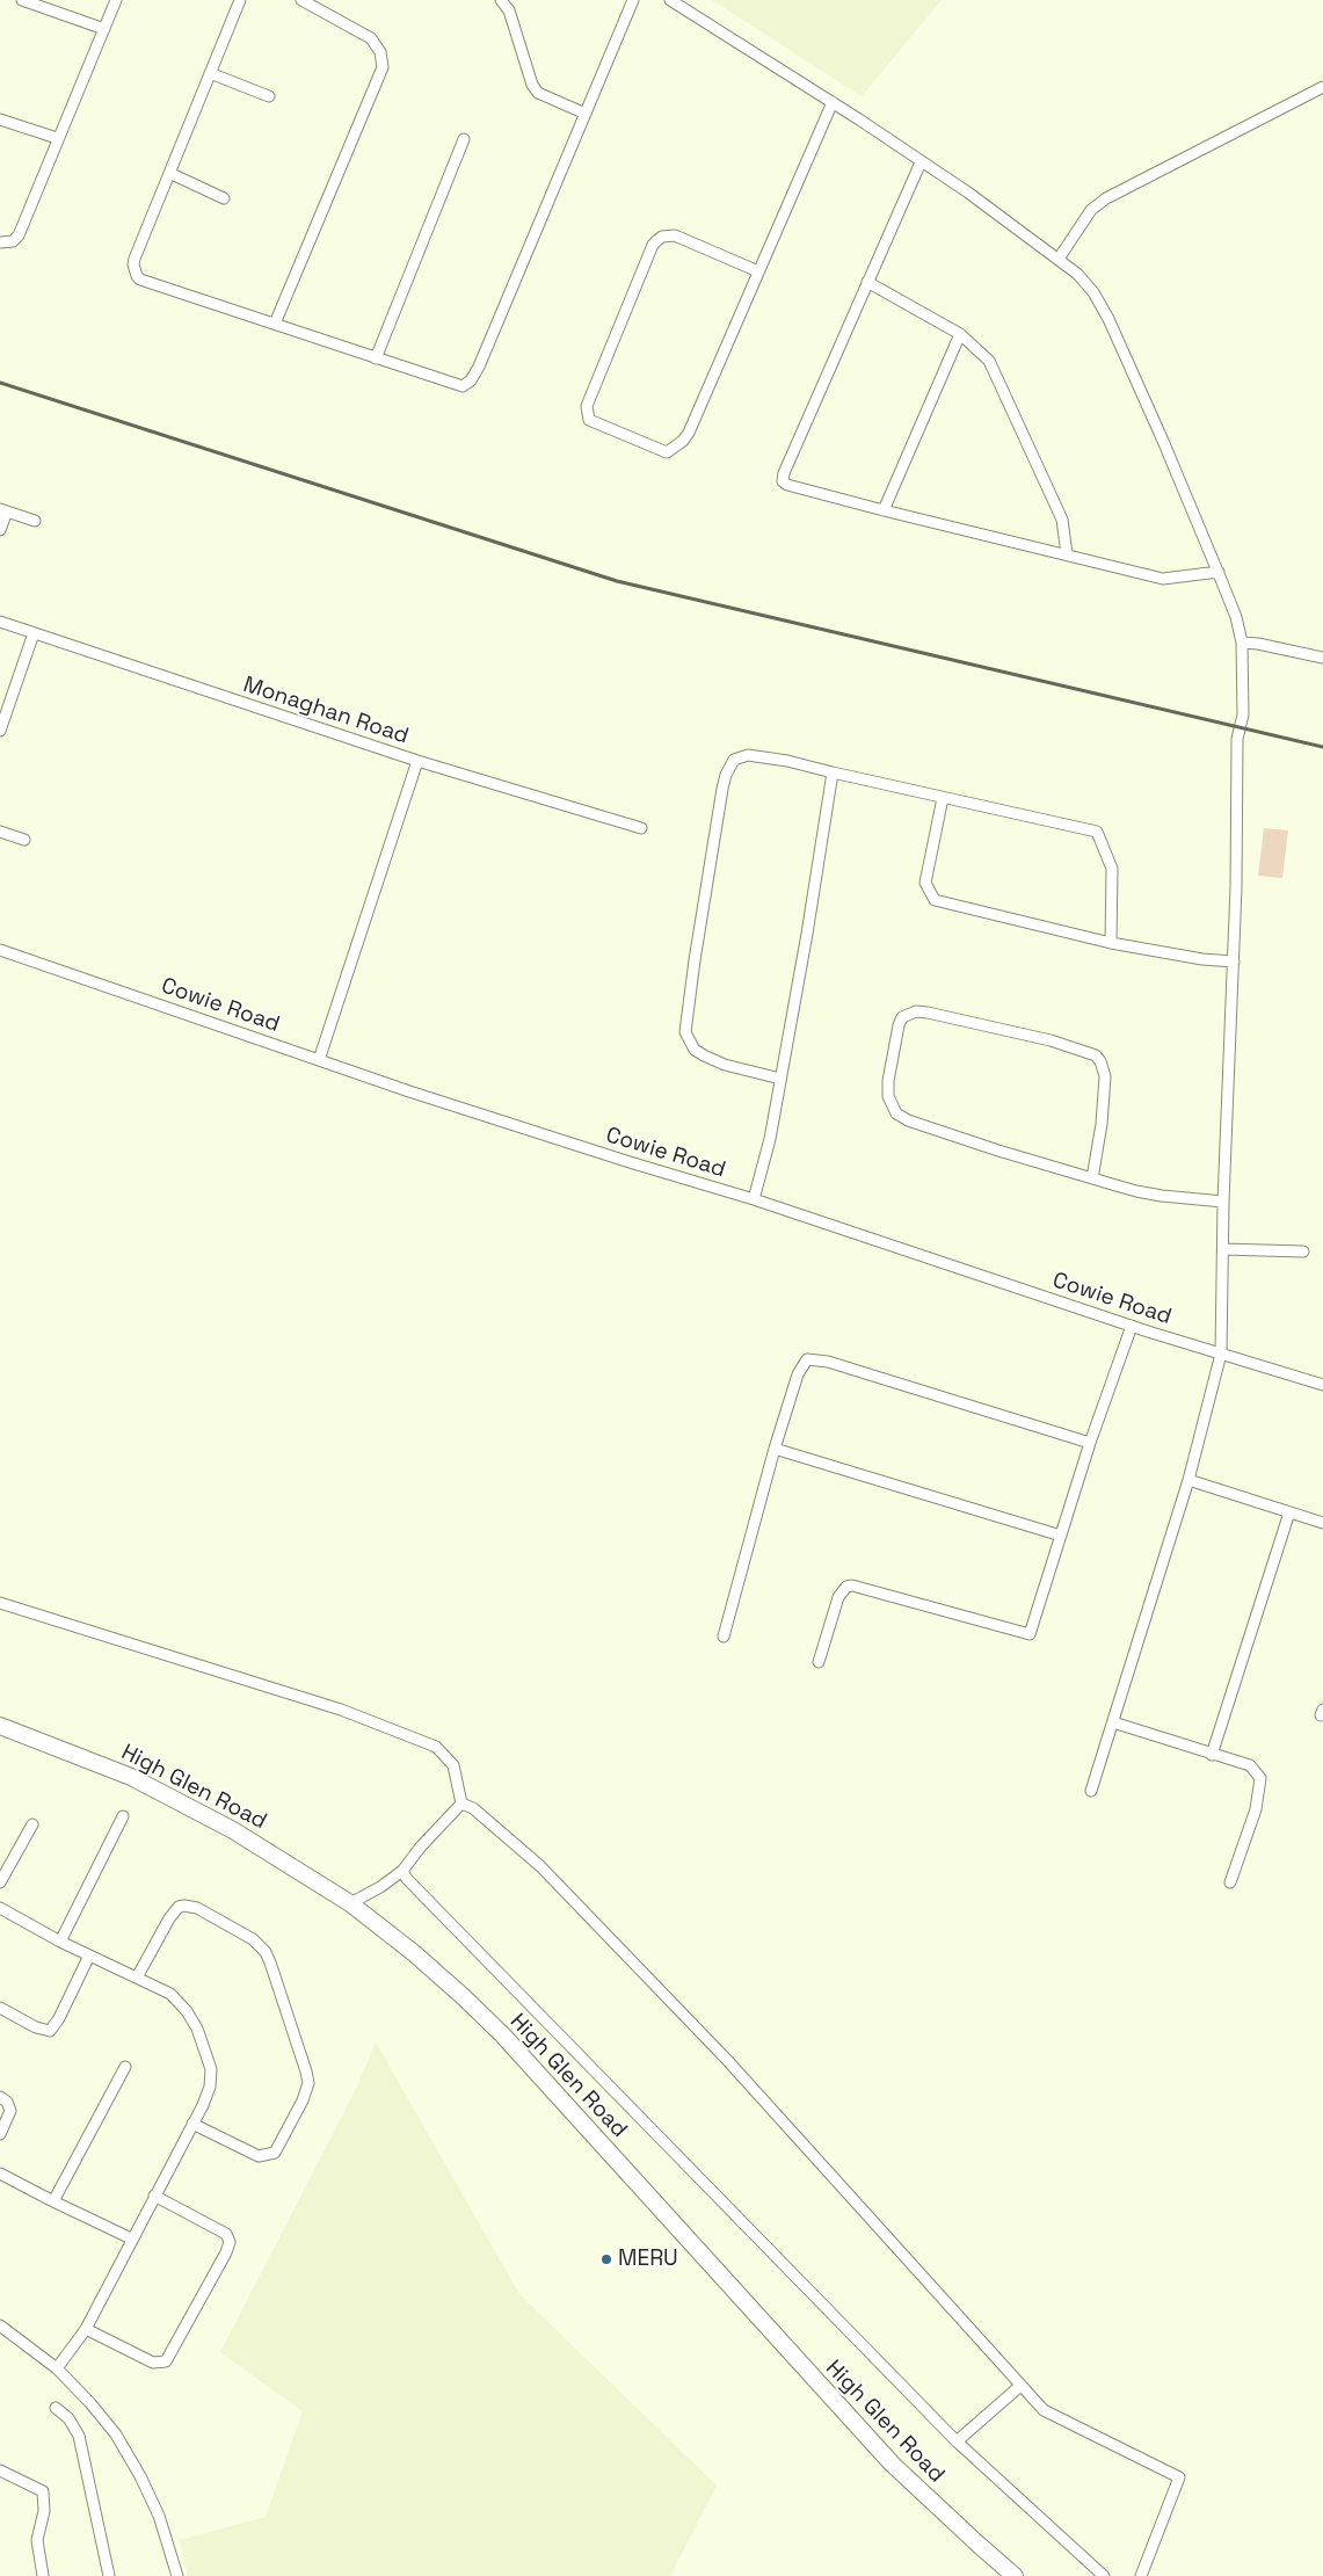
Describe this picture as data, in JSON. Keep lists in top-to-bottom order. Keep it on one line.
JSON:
{"streets":{"main road":["High Glen Road"],"street":["Monaghan Road","Cowie Road"]},"places":["MERU"]}
